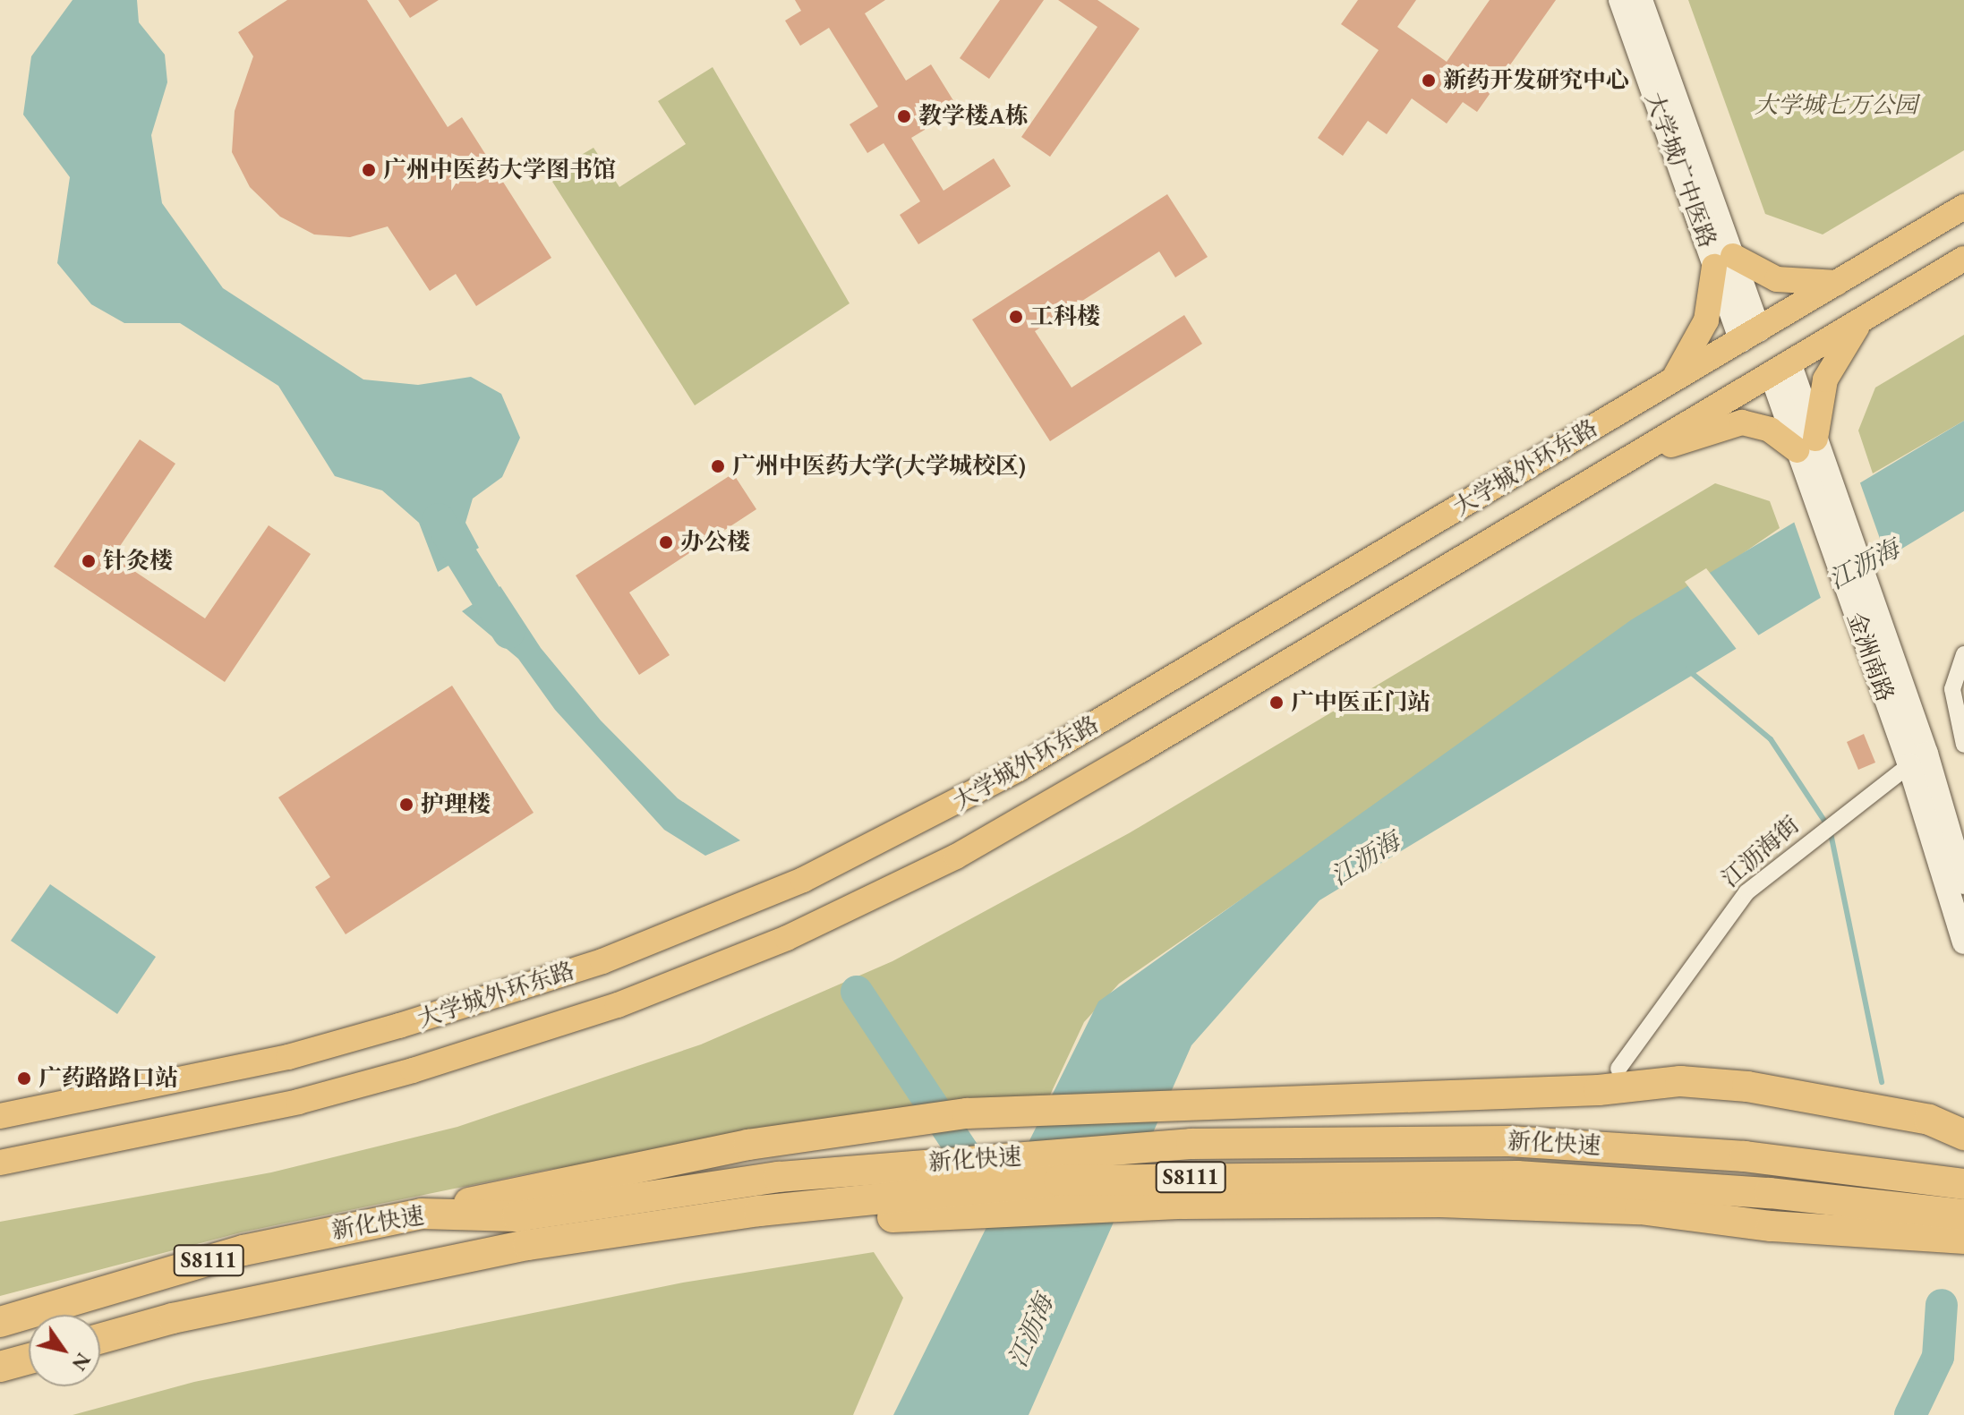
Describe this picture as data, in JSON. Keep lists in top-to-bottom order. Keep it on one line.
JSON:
{"streets":{"highway":["新化快速","S8111"],"main road":["大学城广中医路","大学城外环东路","金洲南路"],"street":["江沥海街"]},"crossings":[["大学城广中医路","大学城外环东路"],["大学城外环东路","金洲南路"],["金洲南路","江沥海街"]],"water":["江沥海"],"parks":["大学城七万公园"],"places":["新药开发研究中心","教学楼A栋","广州中医药大学图书馆","工科楼","广州中医药大学(大学城校区)","办公楼","针灸楼","广中医正门站","护理楼","广药路路口站"],"north":"bottom right"}
